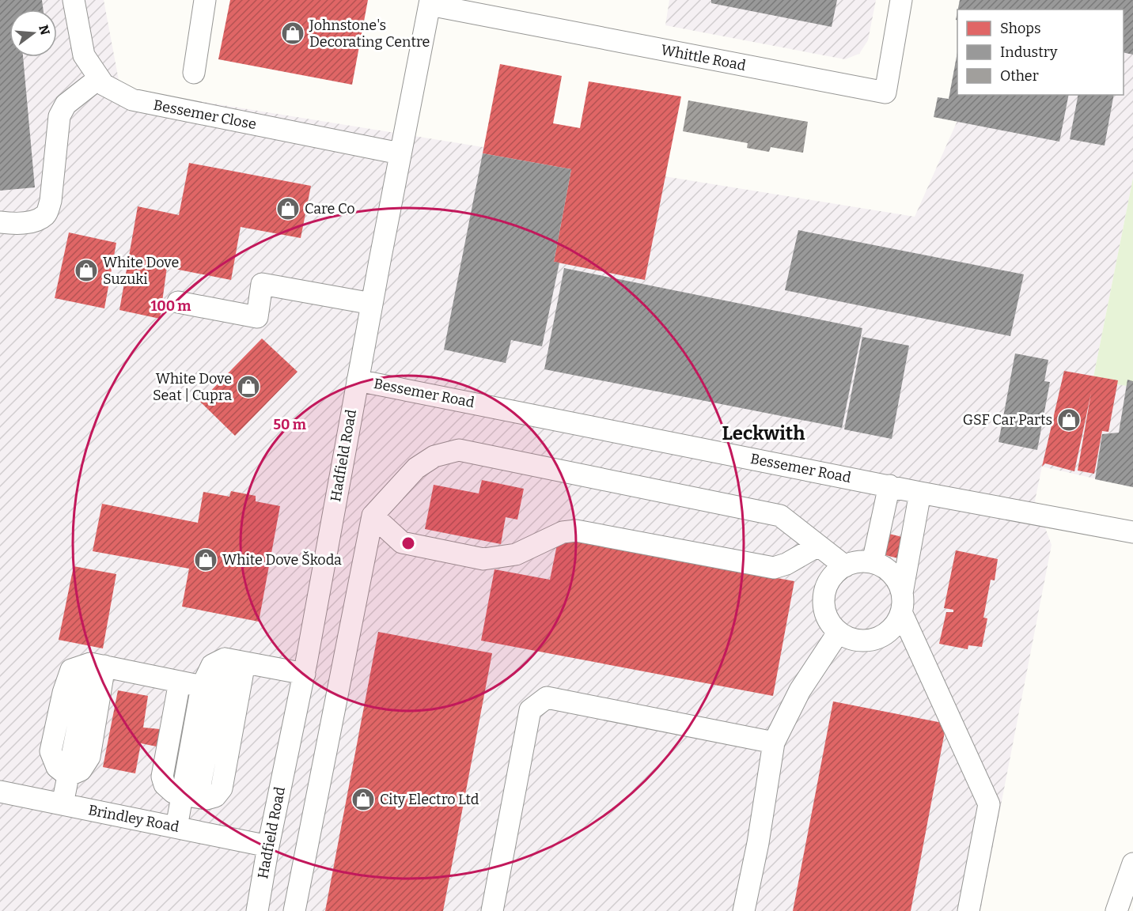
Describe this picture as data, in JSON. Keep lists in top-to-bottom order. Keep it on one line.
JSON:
{"streets":{"street":["Whittle Road","Bessemer Close","Bessemer Road","Hadfield Road","Brindley Road"]},"crossings":[["Whittle Road","Hadfield Road"],["Bessemer Close","Hadfield Road"],["Bessemer Road","Hadfield Road"],["Hadfield Road","Brindley Road"]],"districts":["Leckwith"],"places":{"shop":["Johnstone's Decorating Centre","Care Co","White Dove Suzuki","White Dove Seat | Cupra","GSF Car Parts","White Dove Škoda","City Electro Ltd"]},"legend":["Shops","Industry","Other"],"north":"right","rings":["100 m","50 m"]}
